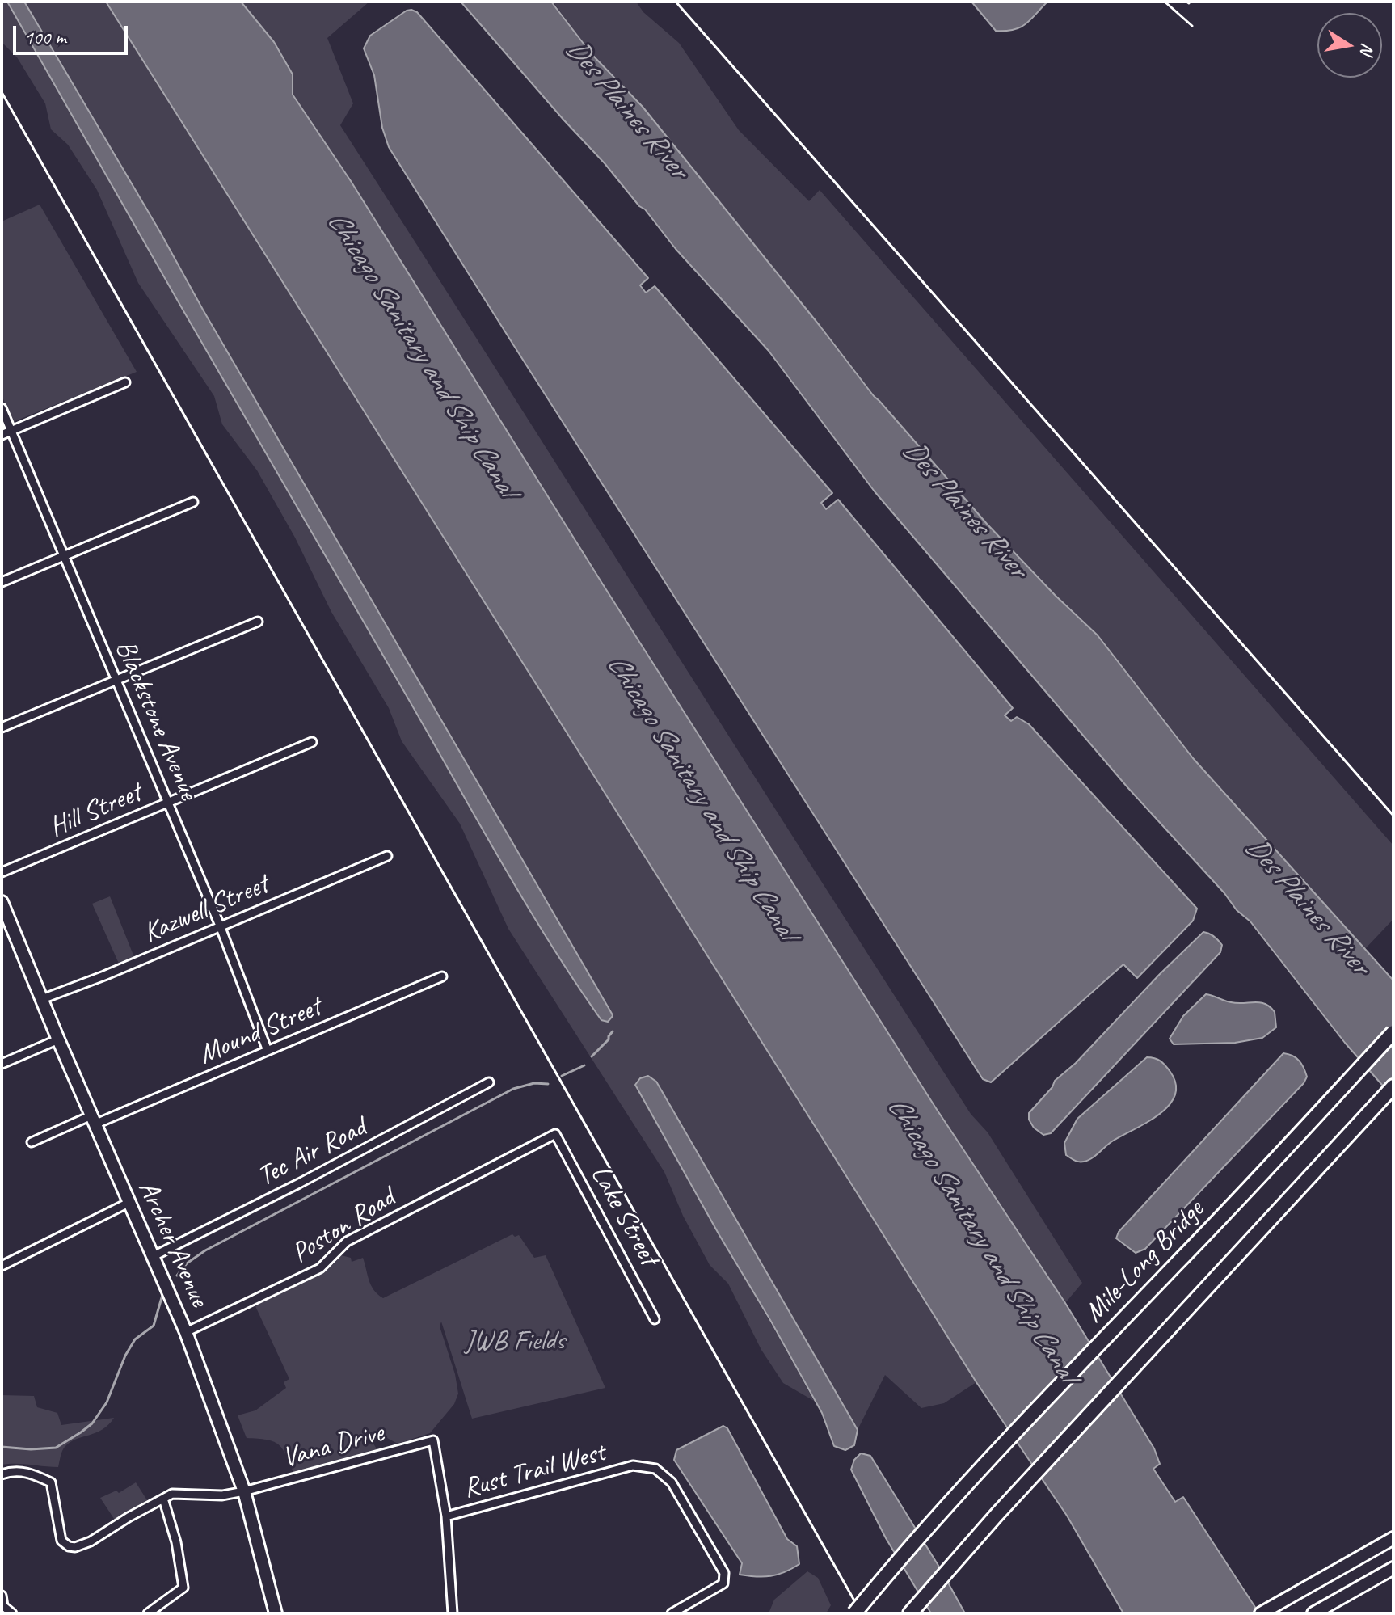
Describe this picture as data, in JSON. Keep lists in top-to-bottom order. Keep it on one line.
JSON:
{"streets":{"highway":["Mile-Long Bridge"],"main road":["Archer Avenue"],"street":["Blackstone Avenue","Hill Street","Kazwell Street","Mound Street","Tec Air Road","Lake Street","Poston Road","Vana Drive","Rust Trail West"]},"crossings":[["Blackstone Avenue","Hill Street"],["Blackstone Avenue","Kazwell Street"],["Blackstone Avenue","Mound Street"],["Kazwell Street","Archer Avenue"],["Mound Street","Archer Avenue"],["Tec Air Road","Archer Avenue"],["Lake Street","Poston Road"],["Poston Road","Archer Avenue"],["Archer Avenue","Vana Drive"],["Vana Drive","Rust Trail West"]],"water":["Des Plaines River","Chicago Sanitary and Ship Canal"],"parks":["JWB Fields"],"scale_bar":"100 m","north":"right"}
